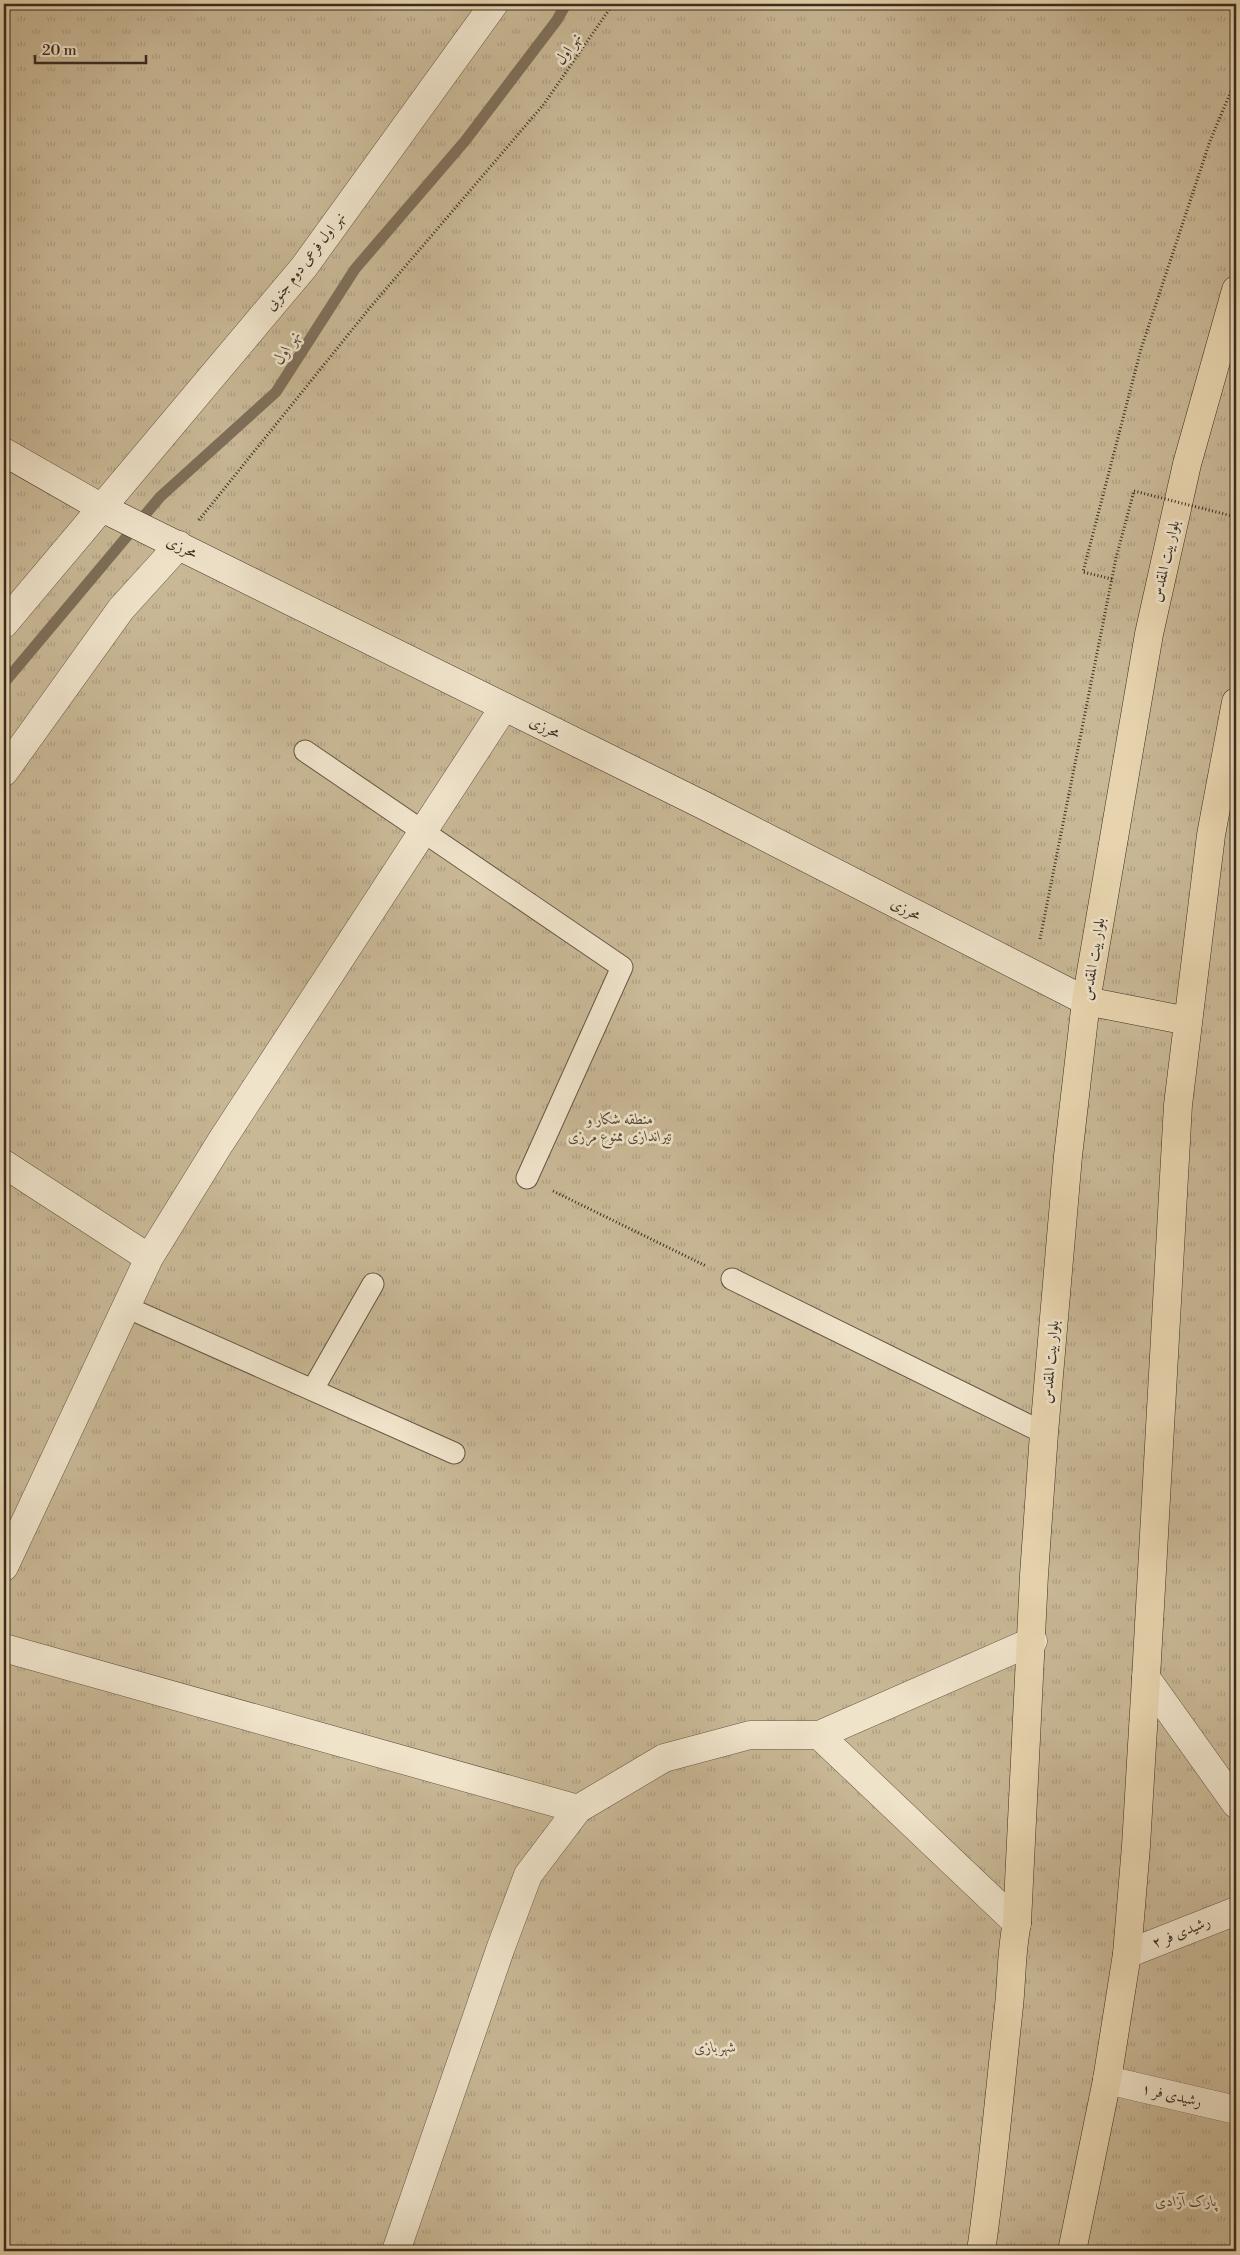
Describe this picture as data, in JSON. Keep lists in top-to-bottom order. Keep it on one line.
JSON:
{"streets":{"main road":["بلوار بیت المقدس"],"street":["نهر اول فرعی دوم جنوبی","محرزی","رشیدی فر ۲","رشیدی فر ۱"],"path":["نهر اول"]},"crossings":[["نهر اول","محرزی"],["نهر اول فرعی دوم جنوبی","محرزی"],["محرزی","بلوار بیت المقدس"]],"water":["نهر اول"],"parks":["منطقه شکار و تیراندازی ممنوع مرزی","شهربازی","پارک آزادی"],"scale_bar":"20 m"}
